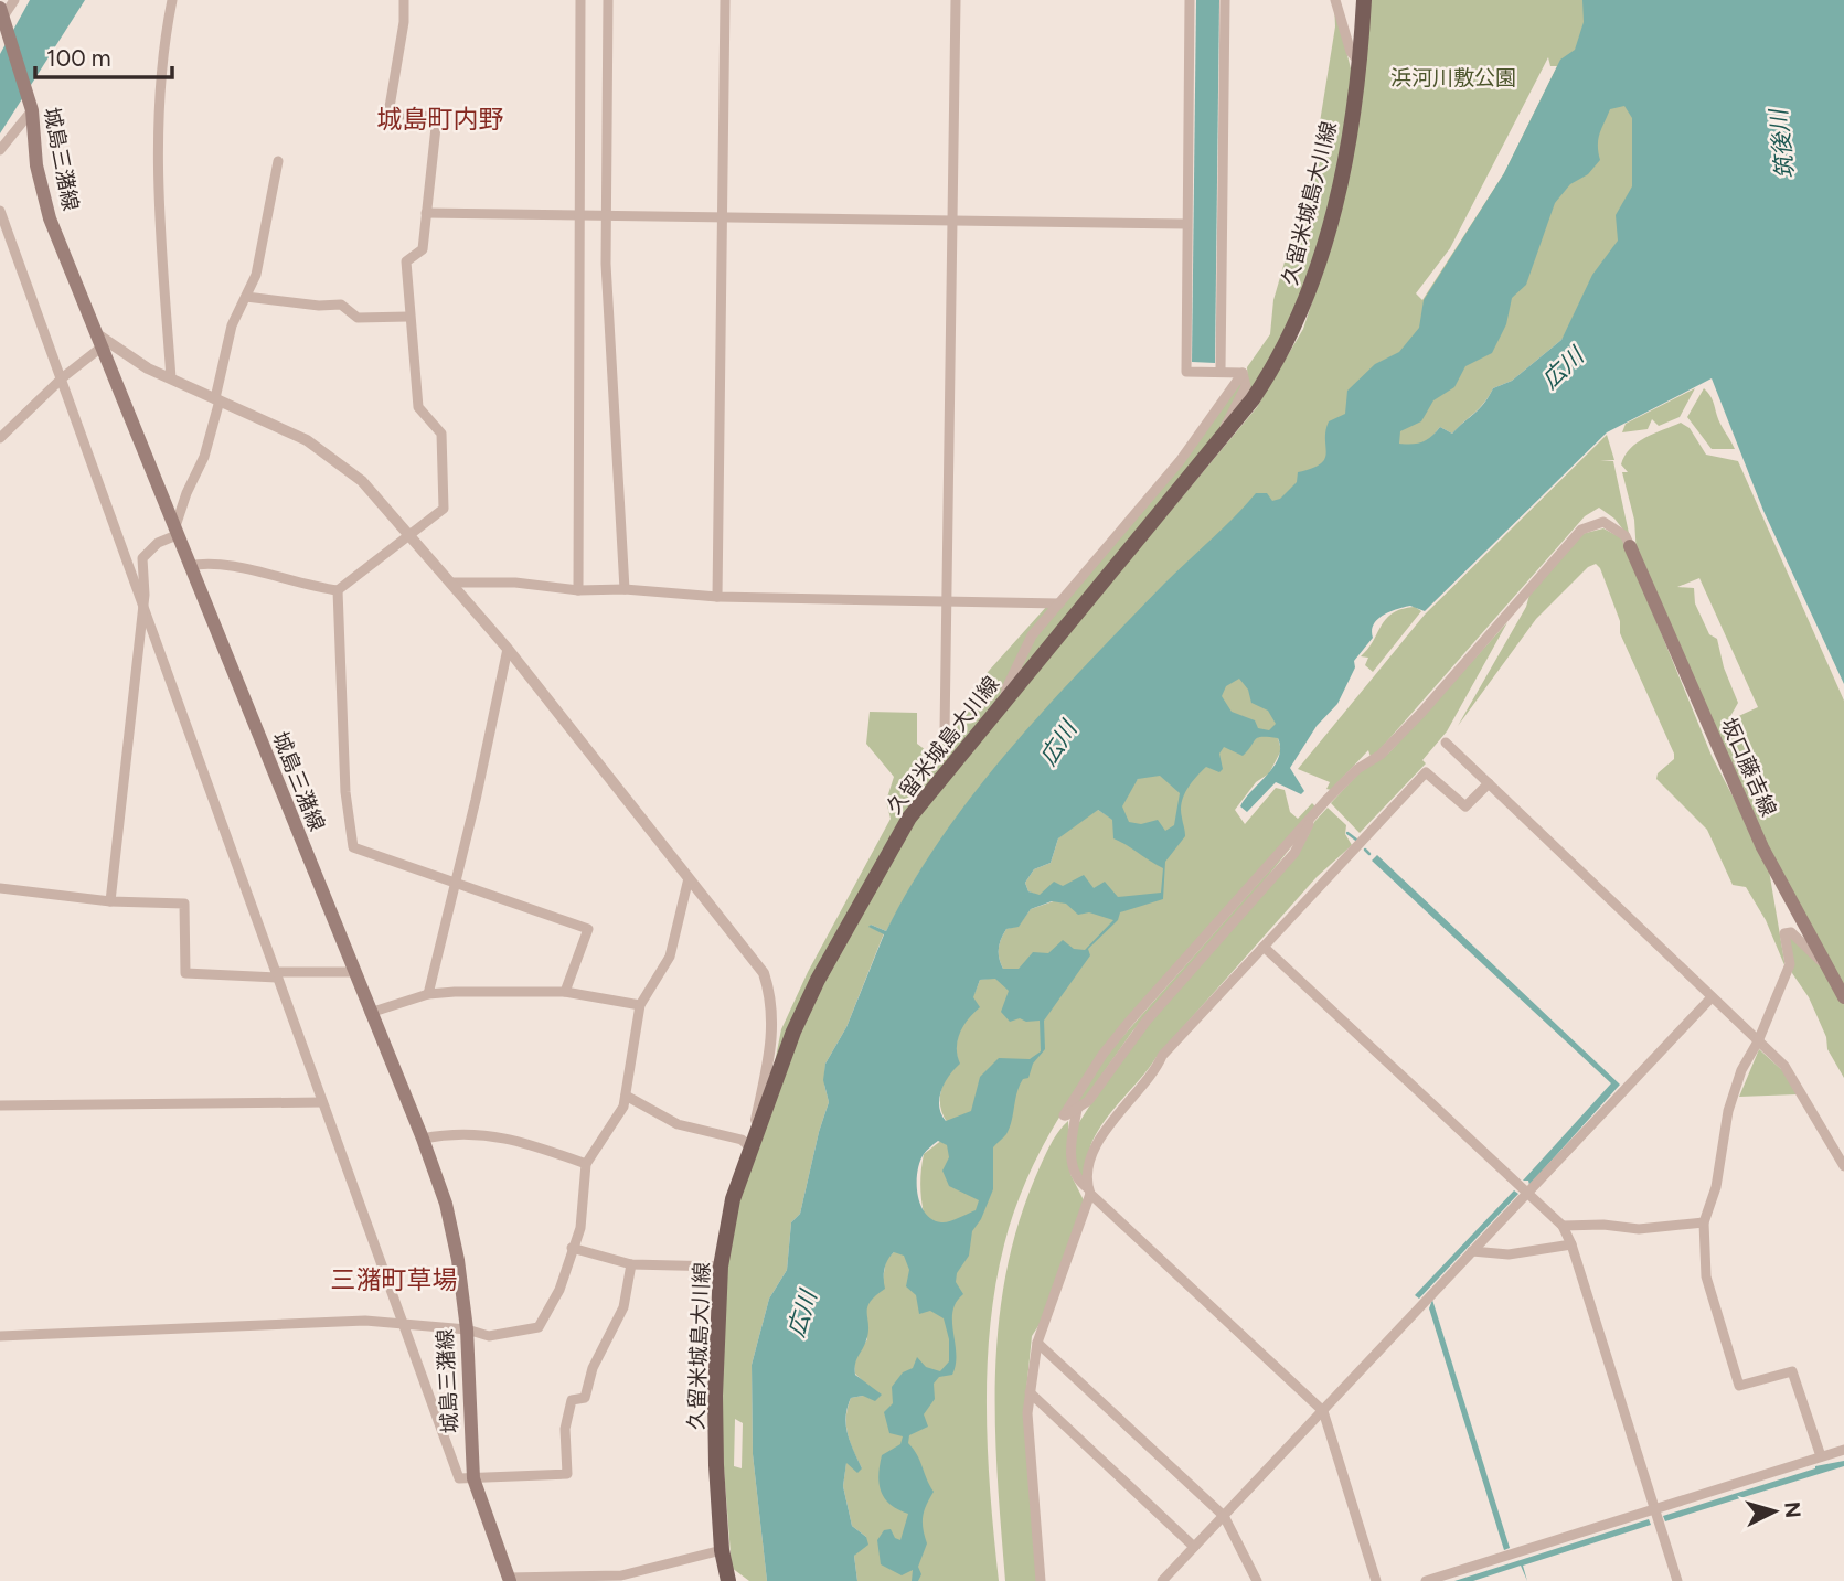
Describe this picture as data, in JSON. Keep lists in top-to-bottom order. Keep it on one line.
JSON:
{"streets":{"main road":["城島三潴線","久留米城島大川線","坂口藤吉線"]},"districts":["城島町内野","三潴町草場"],"water":["筑後川","広川"],"parks":["浜河川敷公園"],"scale_bar":"100 m","north":"right"}
